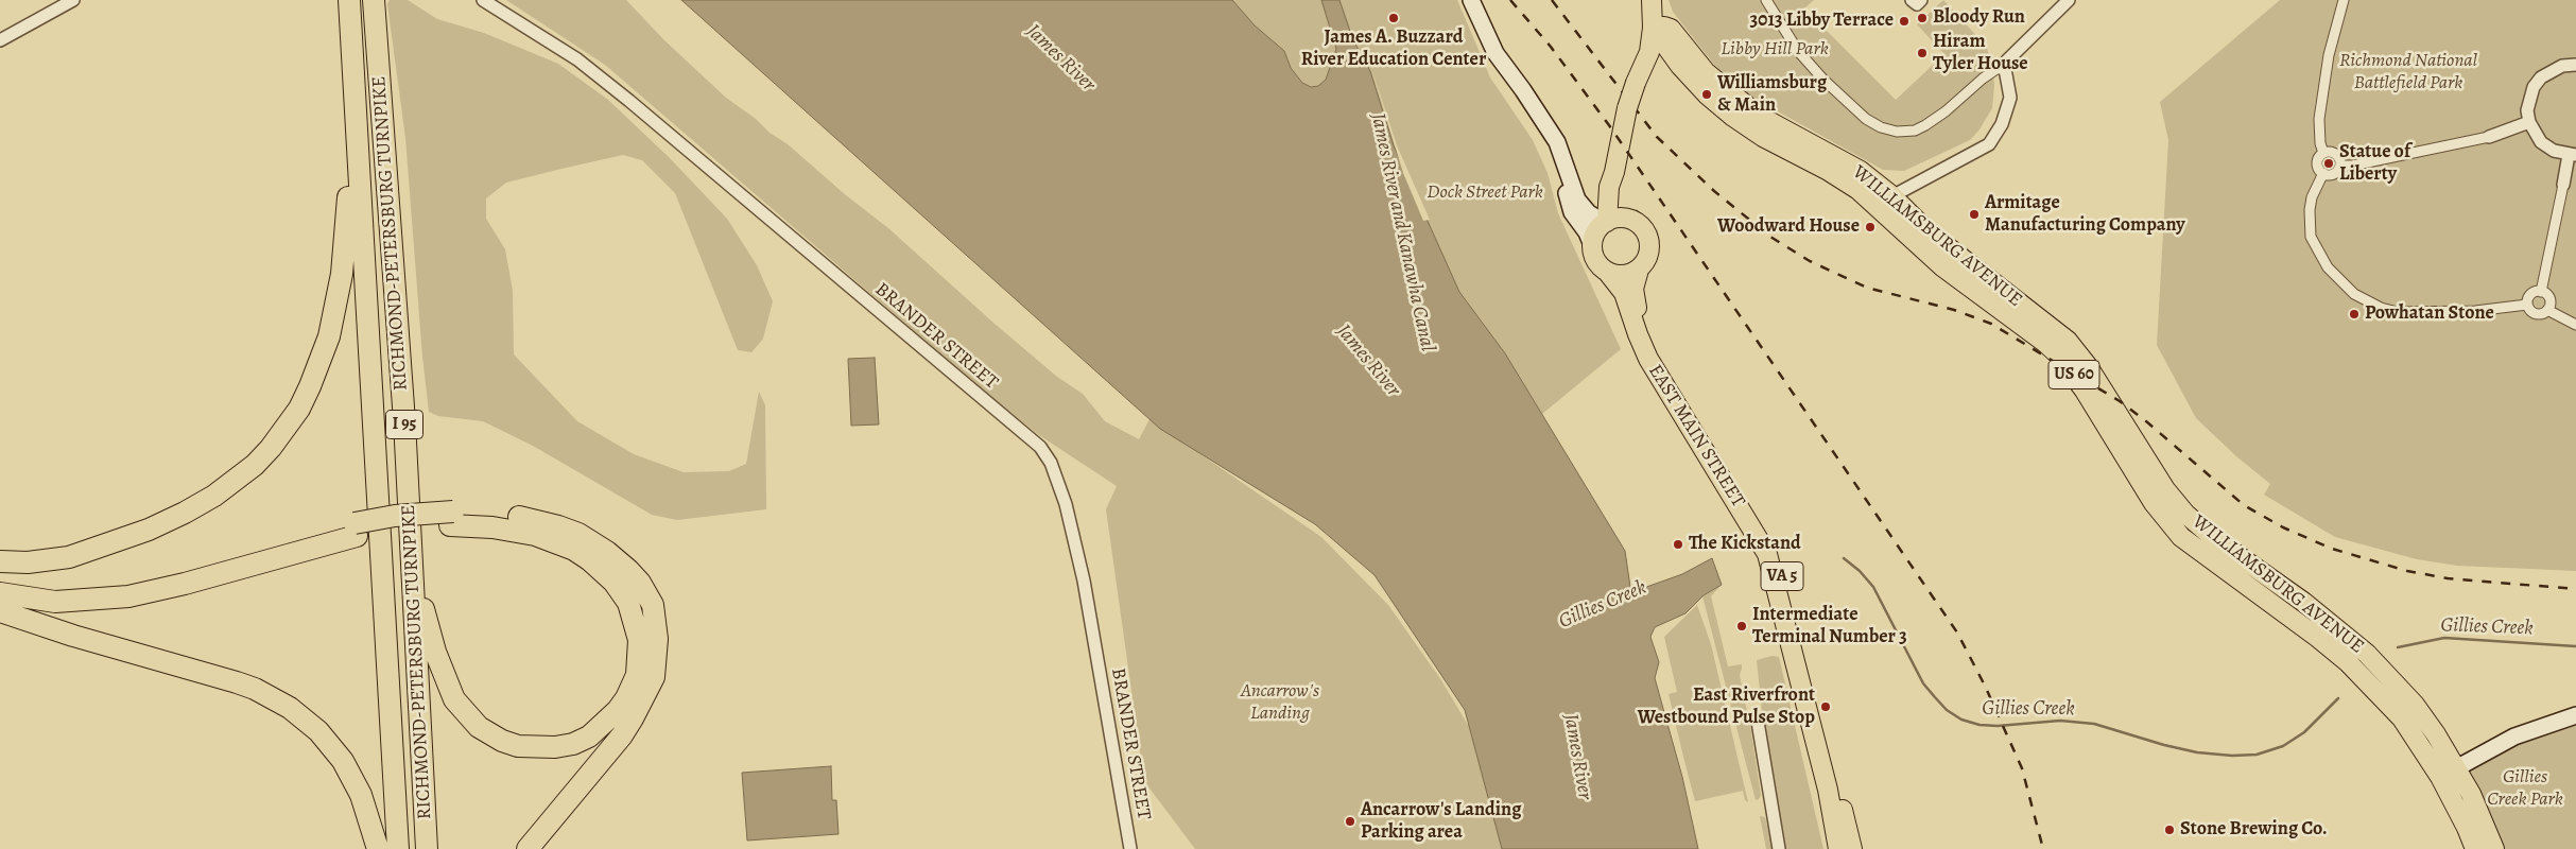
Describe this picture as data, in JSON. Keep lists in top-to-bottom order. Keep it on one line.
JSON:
{"streets":{"highway":["RICHMOND-PETERSBURG TURNPIKE","I 95"],"main road":["WILLIAMSBURG AVENUE","US 60","EAST MAIN STREET","VA 5"],"street":["BRANDER STREET"]},"crossings":[["WILLIAMSBURG AVENUE","VA 5"],["EAST MAIN STREET","VA 5"]],"water":["James River","James River and Kanawha Canal","Gillies Creek"],"parks":["Libby Hill Park","Richmond National Battlefield Park","Dock Street Park","Ancarrow's Landing","Gillies Creek Park"],"places":["James A. Buzzard River Education Center","Bloody Run","3013 Libby Terrace","Hiram Tyler House","Williamsburg & Main","Statue of Liberty","Armitage Manufacturing Company","Woodward House","Powhatan Stone","The Kickstand","Intermediate Terminal Number 3","East Riverfront Westbound Pulse Stop","Ancarrow's Landing Parking area","Stone Brewing Co."]}
